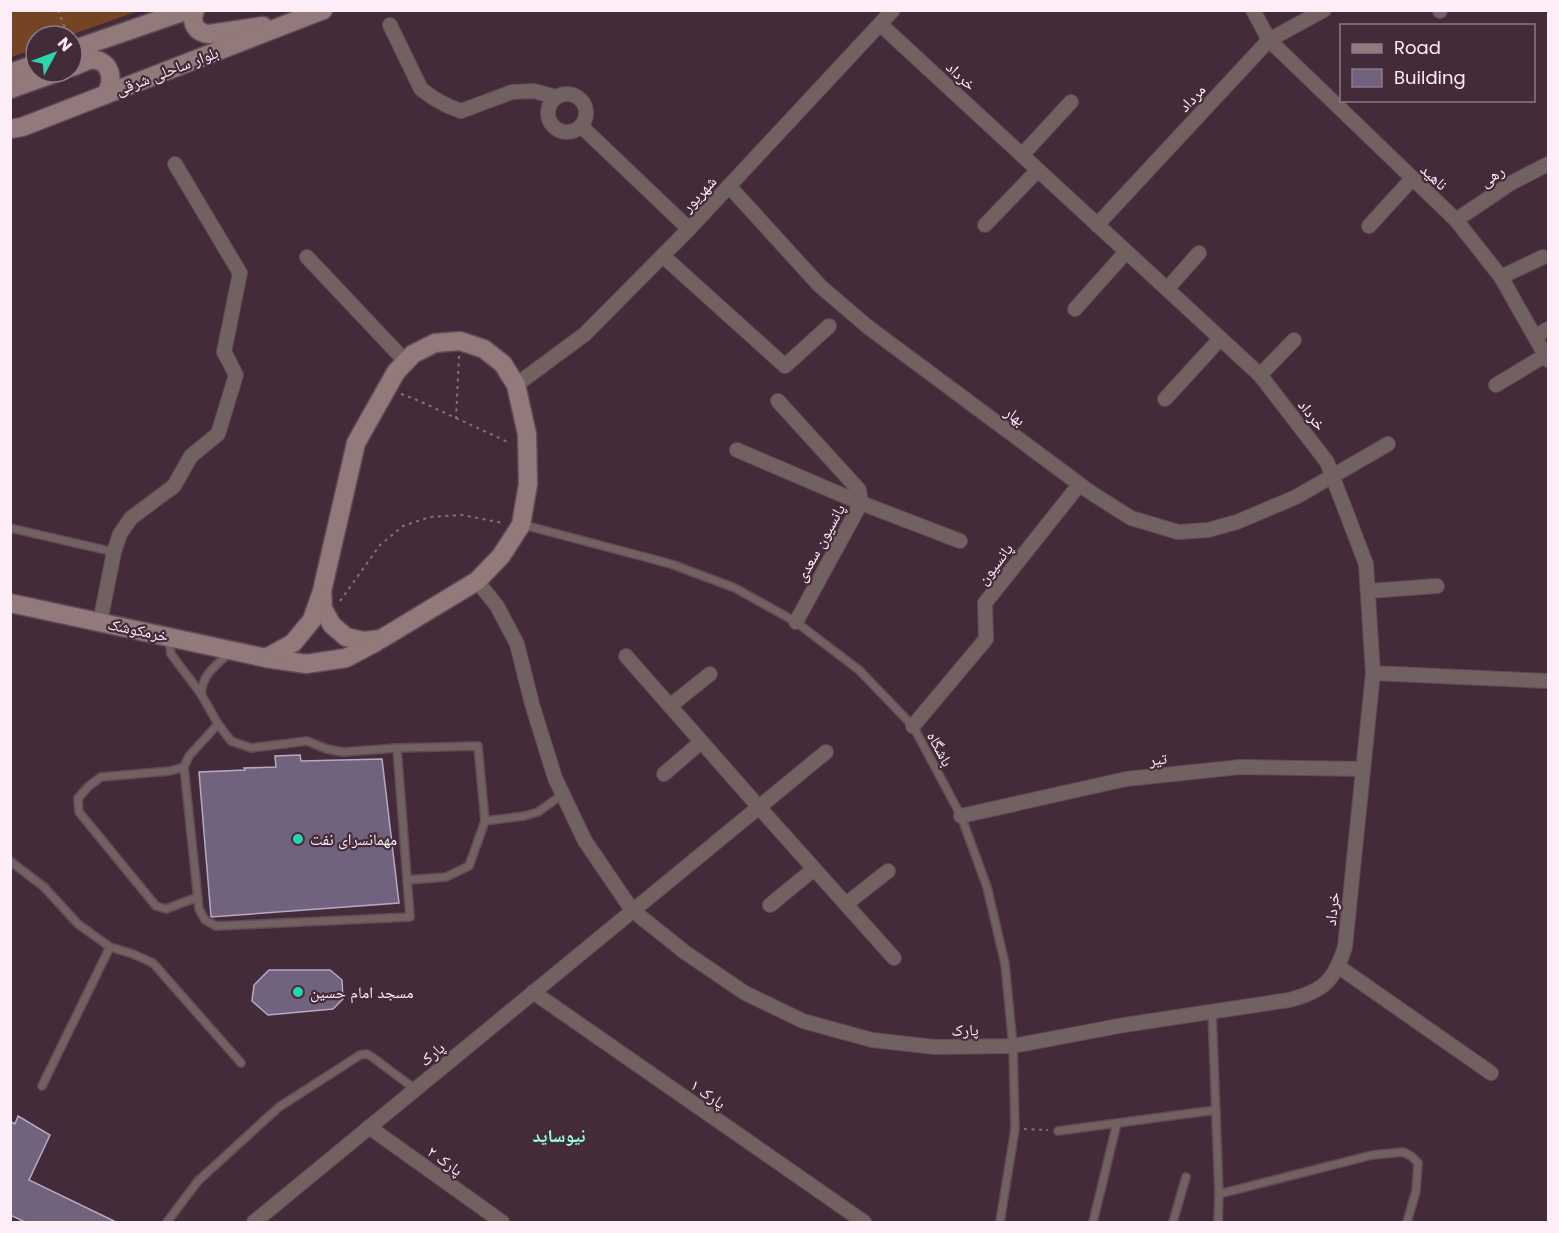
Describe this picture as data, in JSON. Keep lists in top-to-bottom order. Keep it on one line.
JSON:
{"streets":{"street":["بلوار ساحلی شرقی","خرداد","مرداد","رهی","ناهید","شهریور","بهار","پانسیون سعدی","پانسیون","خرمکوشک","تیر","پارک","پارک ۱","پارک ۲"],"lane":["باشگاه"]},"crossings":[["خرداد","مرداد"],["خرداد","شهریور"],["خرداد","بهار"],["خرداد","تیر"],["خرداد","پارک"],["مرداد","ناهید"],["رهی","ناهید"],["شهریور","بهار"],["بهار","پانسیون"],["پانسیون سعدی","باشگاه"],["پانسیون","باشگاه"],["خرمکوشک","باشگاه"],["خرمکوشک","پارک"],["باشگاه","تیر"],["باشگاه","پارک"],["پارک","پارک ۱"],["پارک","پارک ۲"]],"districts":["نیوساید"],"places":["مهمانسرای نفت","مسجد امام حسین"],"legend":["Road","Building"],"north":"top right"}
